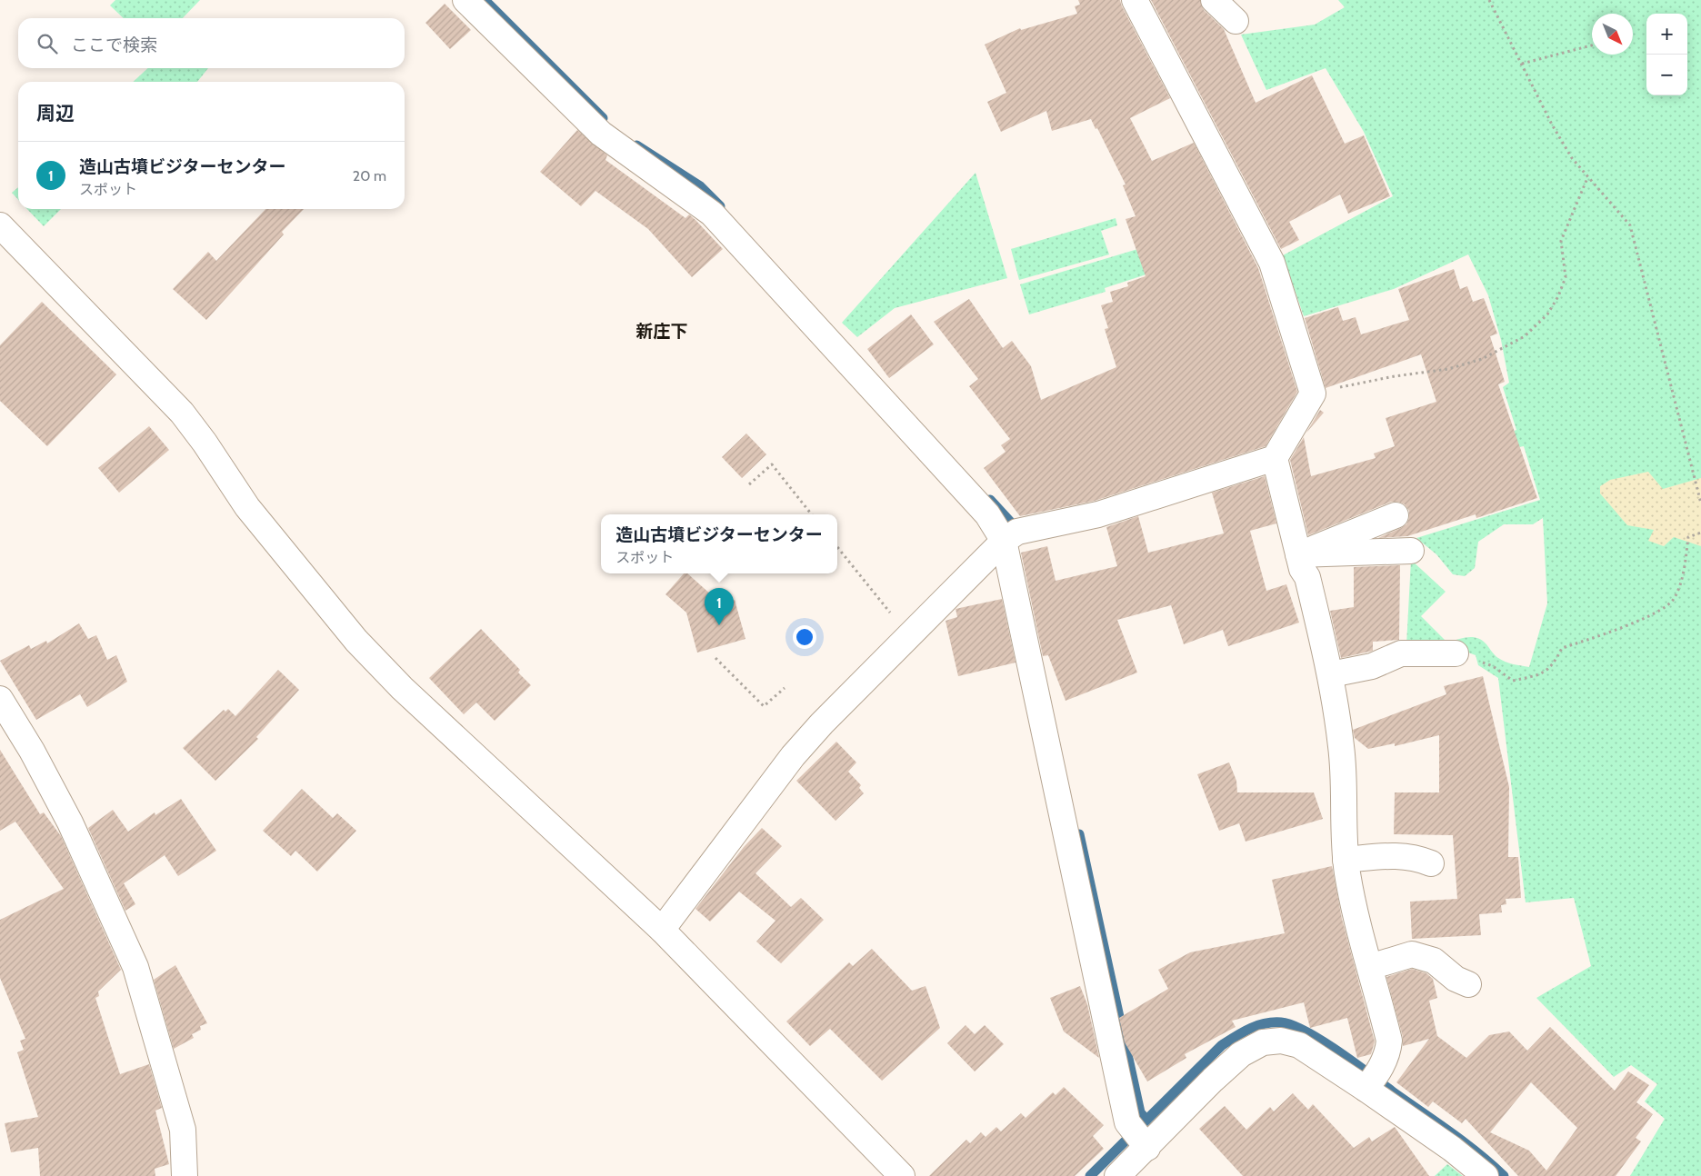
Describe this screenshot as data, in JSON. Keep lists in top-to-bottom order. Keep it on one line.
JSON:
{"districts":["新庄下"],"north":"bottom right","page":{"map_buttons":["+","−"],"search":"ここで検索","heading":"周辺","list":[{"mark":"1","name":"造山古墳ビジターセンター","note":"スポット","value":"20 m"}],"popup":["造山古墳ビジターセンター","スポット"],"pins":"1"}}
